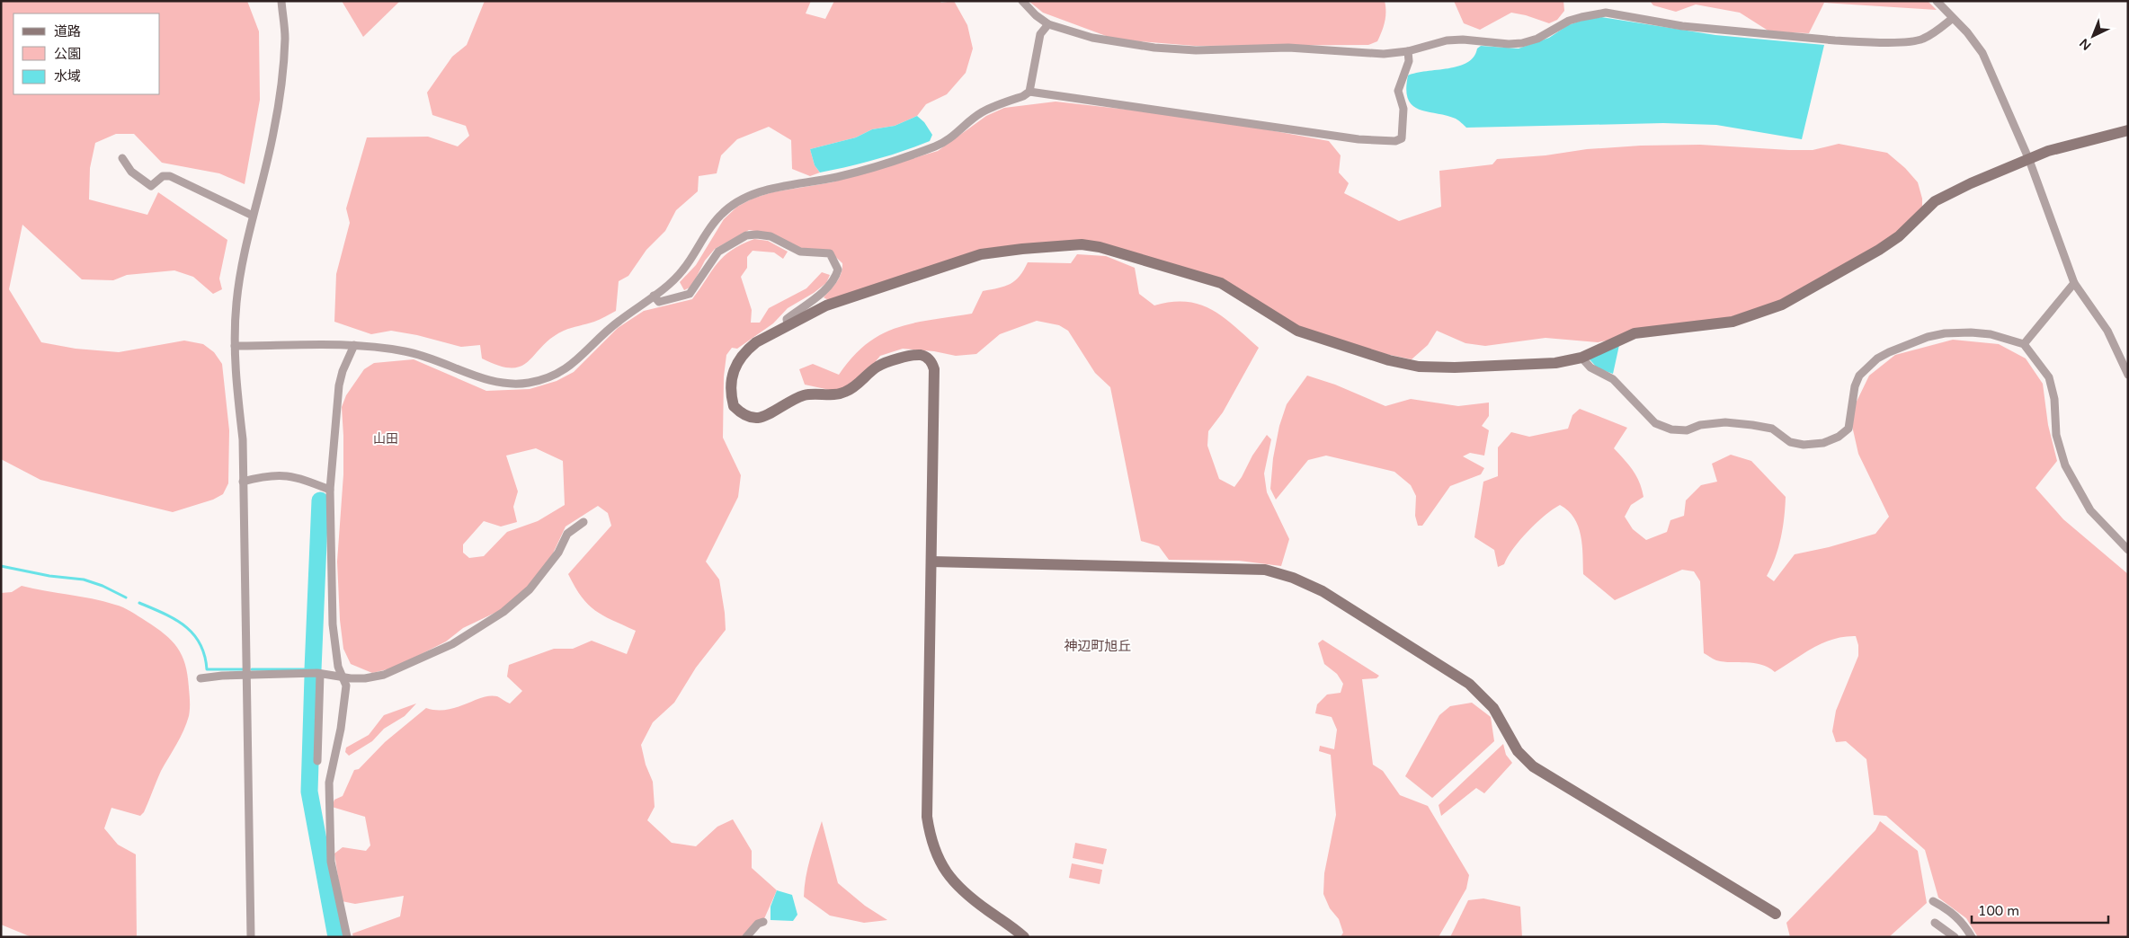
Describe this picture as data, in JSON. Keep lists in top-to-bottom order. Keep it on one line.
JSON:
{"districts":["山田","神辺町旭丘"],"legend":["道路","公園","水域"],"scale_bar":"100 m","north":"bottom left"}
